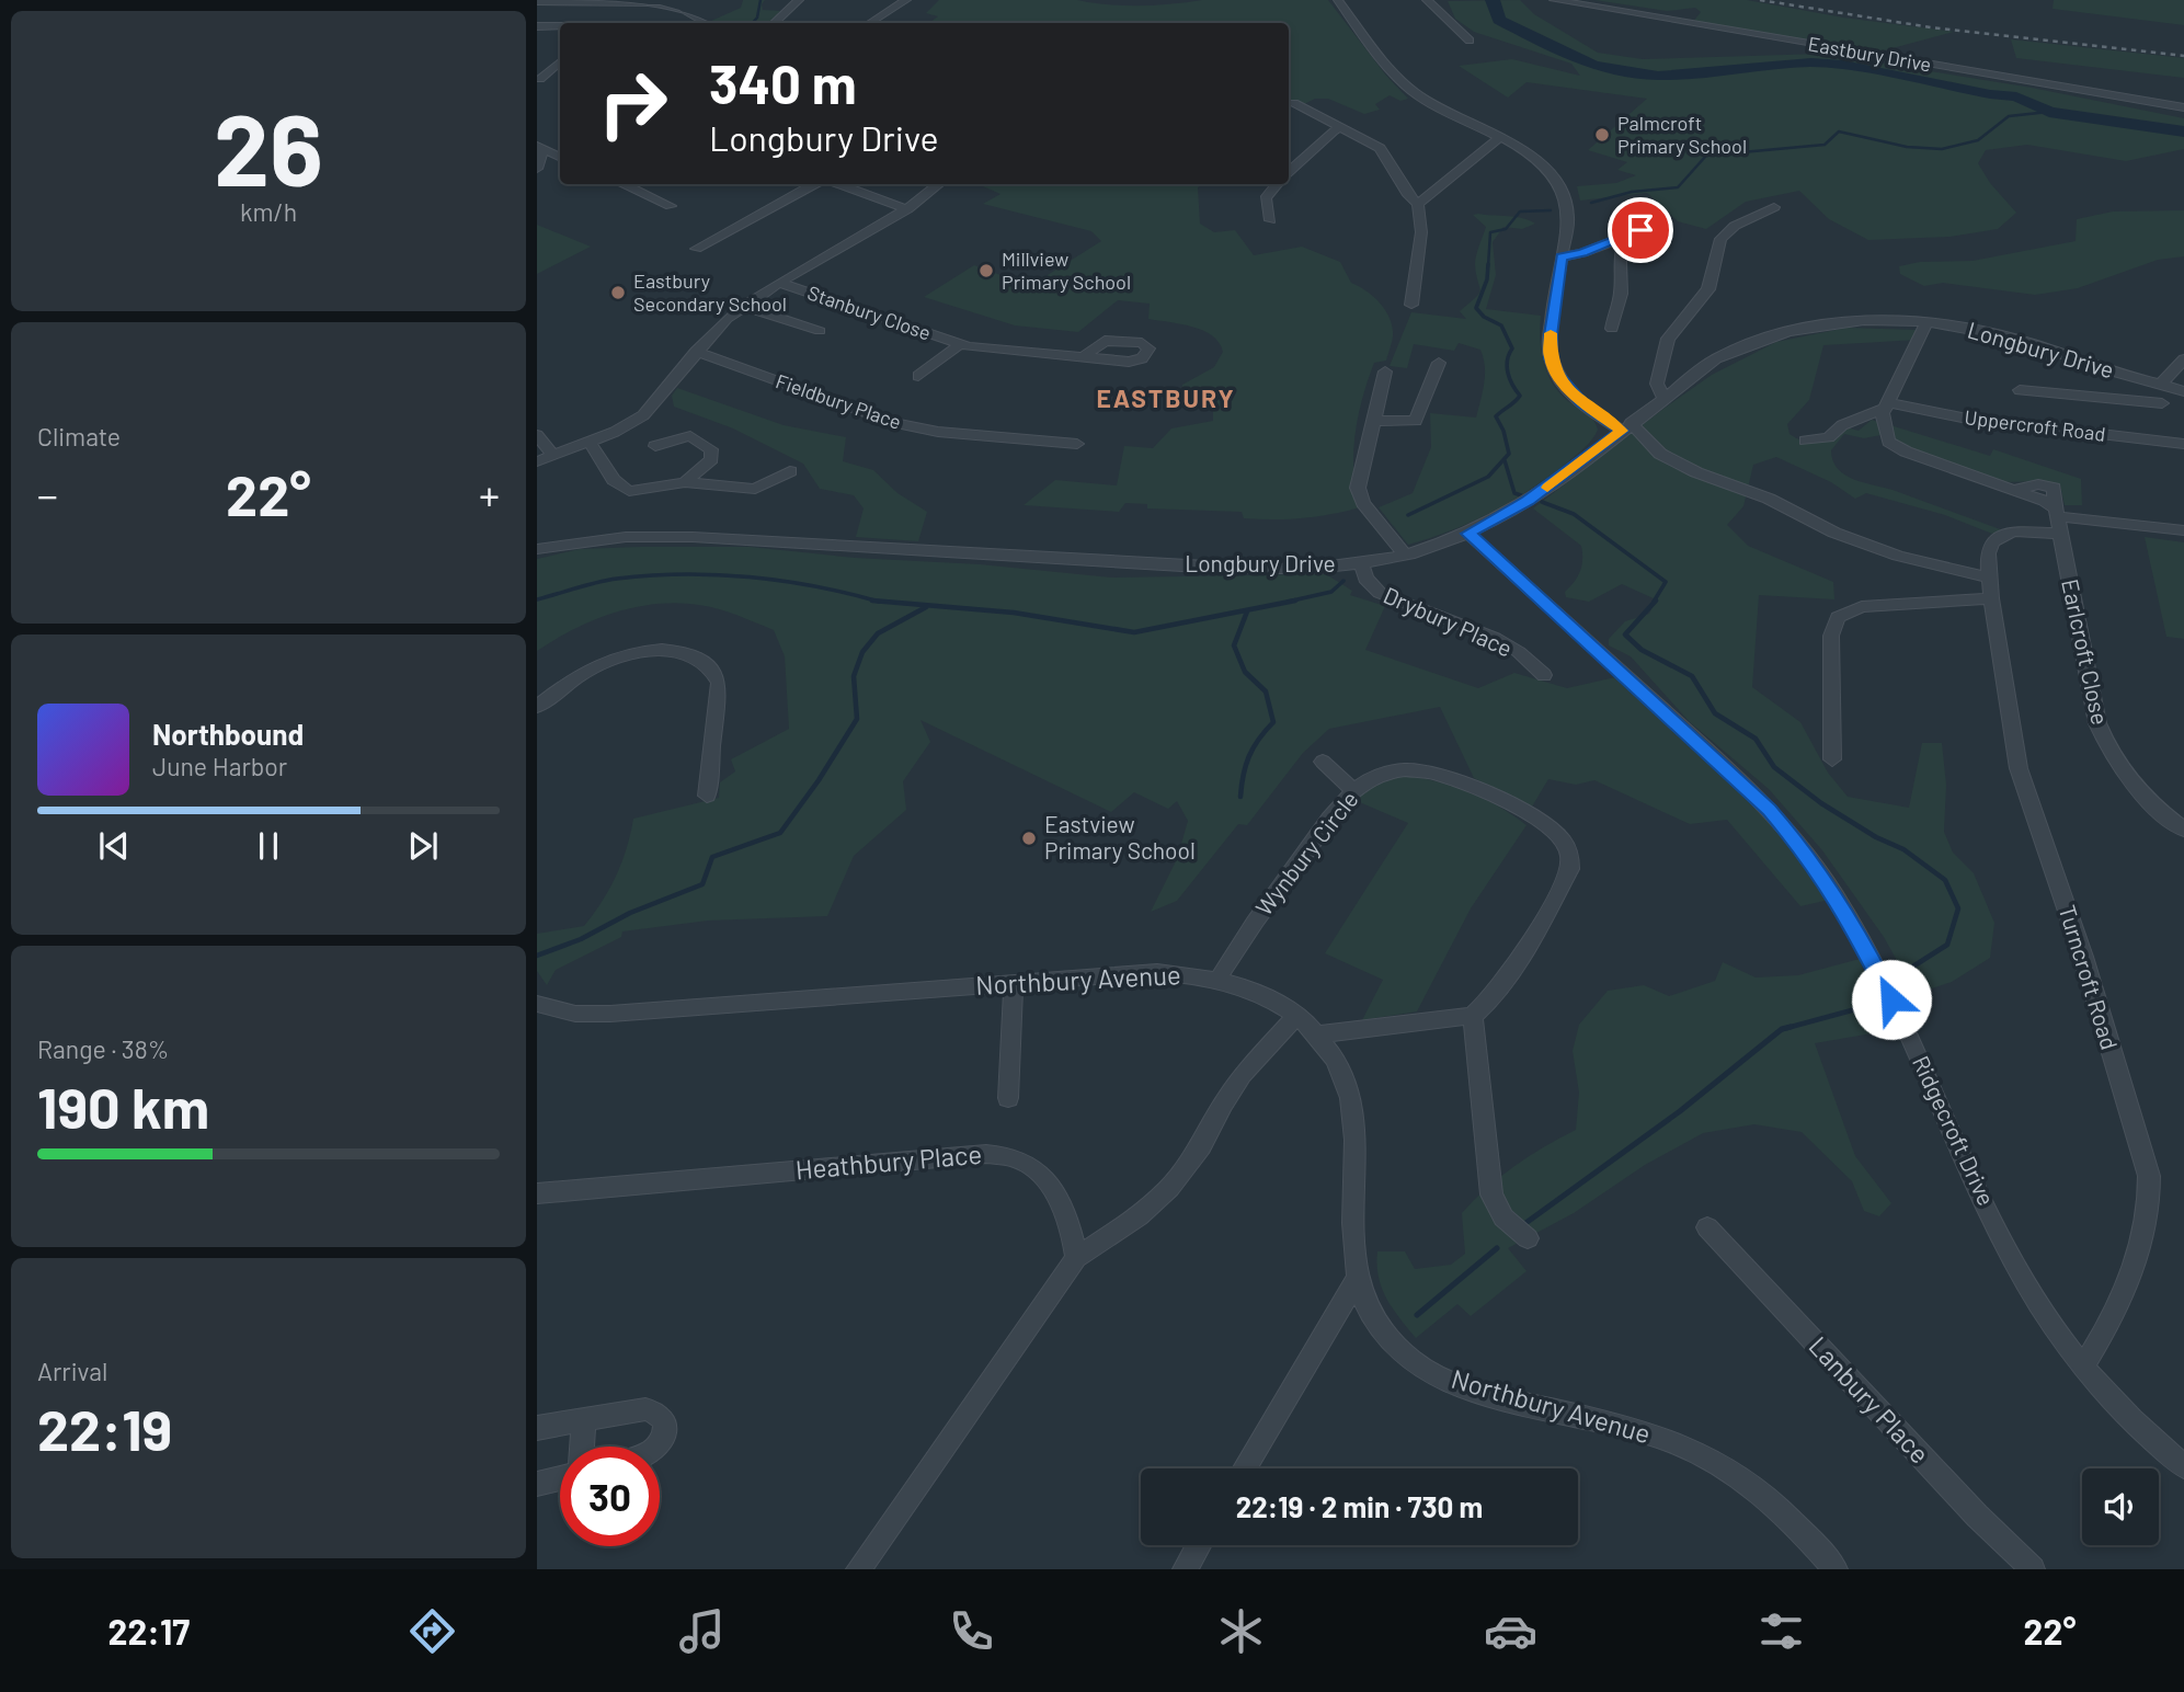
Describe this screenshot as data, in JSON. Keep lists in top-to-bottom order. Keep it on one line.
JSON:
{"streets":{"street":["Eastbury Drive","Stanbury Close","Longbury Drive","Fieldbury Place","Uppercroft Road","Drybury Place","Earlcroft Close","Wynbury Circle","Turncroft Road","Northbury Avenue","Ridgecroft Drive","Heathbury Place","Lanbury Place"]},"crossings":[["Longbury Drive","Drybury Place"],["Longbury Drive","Ridgecroft Drive"],["Wynbury Circle","Northbury Avenue"],["Turncroft Road","Ridgecroft Drive"]],"districts":["EASTBURY"],"places":["Palmcroft Primary School","Millview Primary School","Eastbury Secondary School","Eastview Primary School"],"page":{"tile":[["26","km/h"],"Climate",["Range · 38%","190 km"],["Arrival","22:19"]],"turn":["340 m","Longbury Drive"],"heat":["−","22°","+"],"song":["Northbound","June Harbor"],"limit":"30","trip":"22:19 · 2 min · 730 m","tabs":["22:17","22°"]}}
